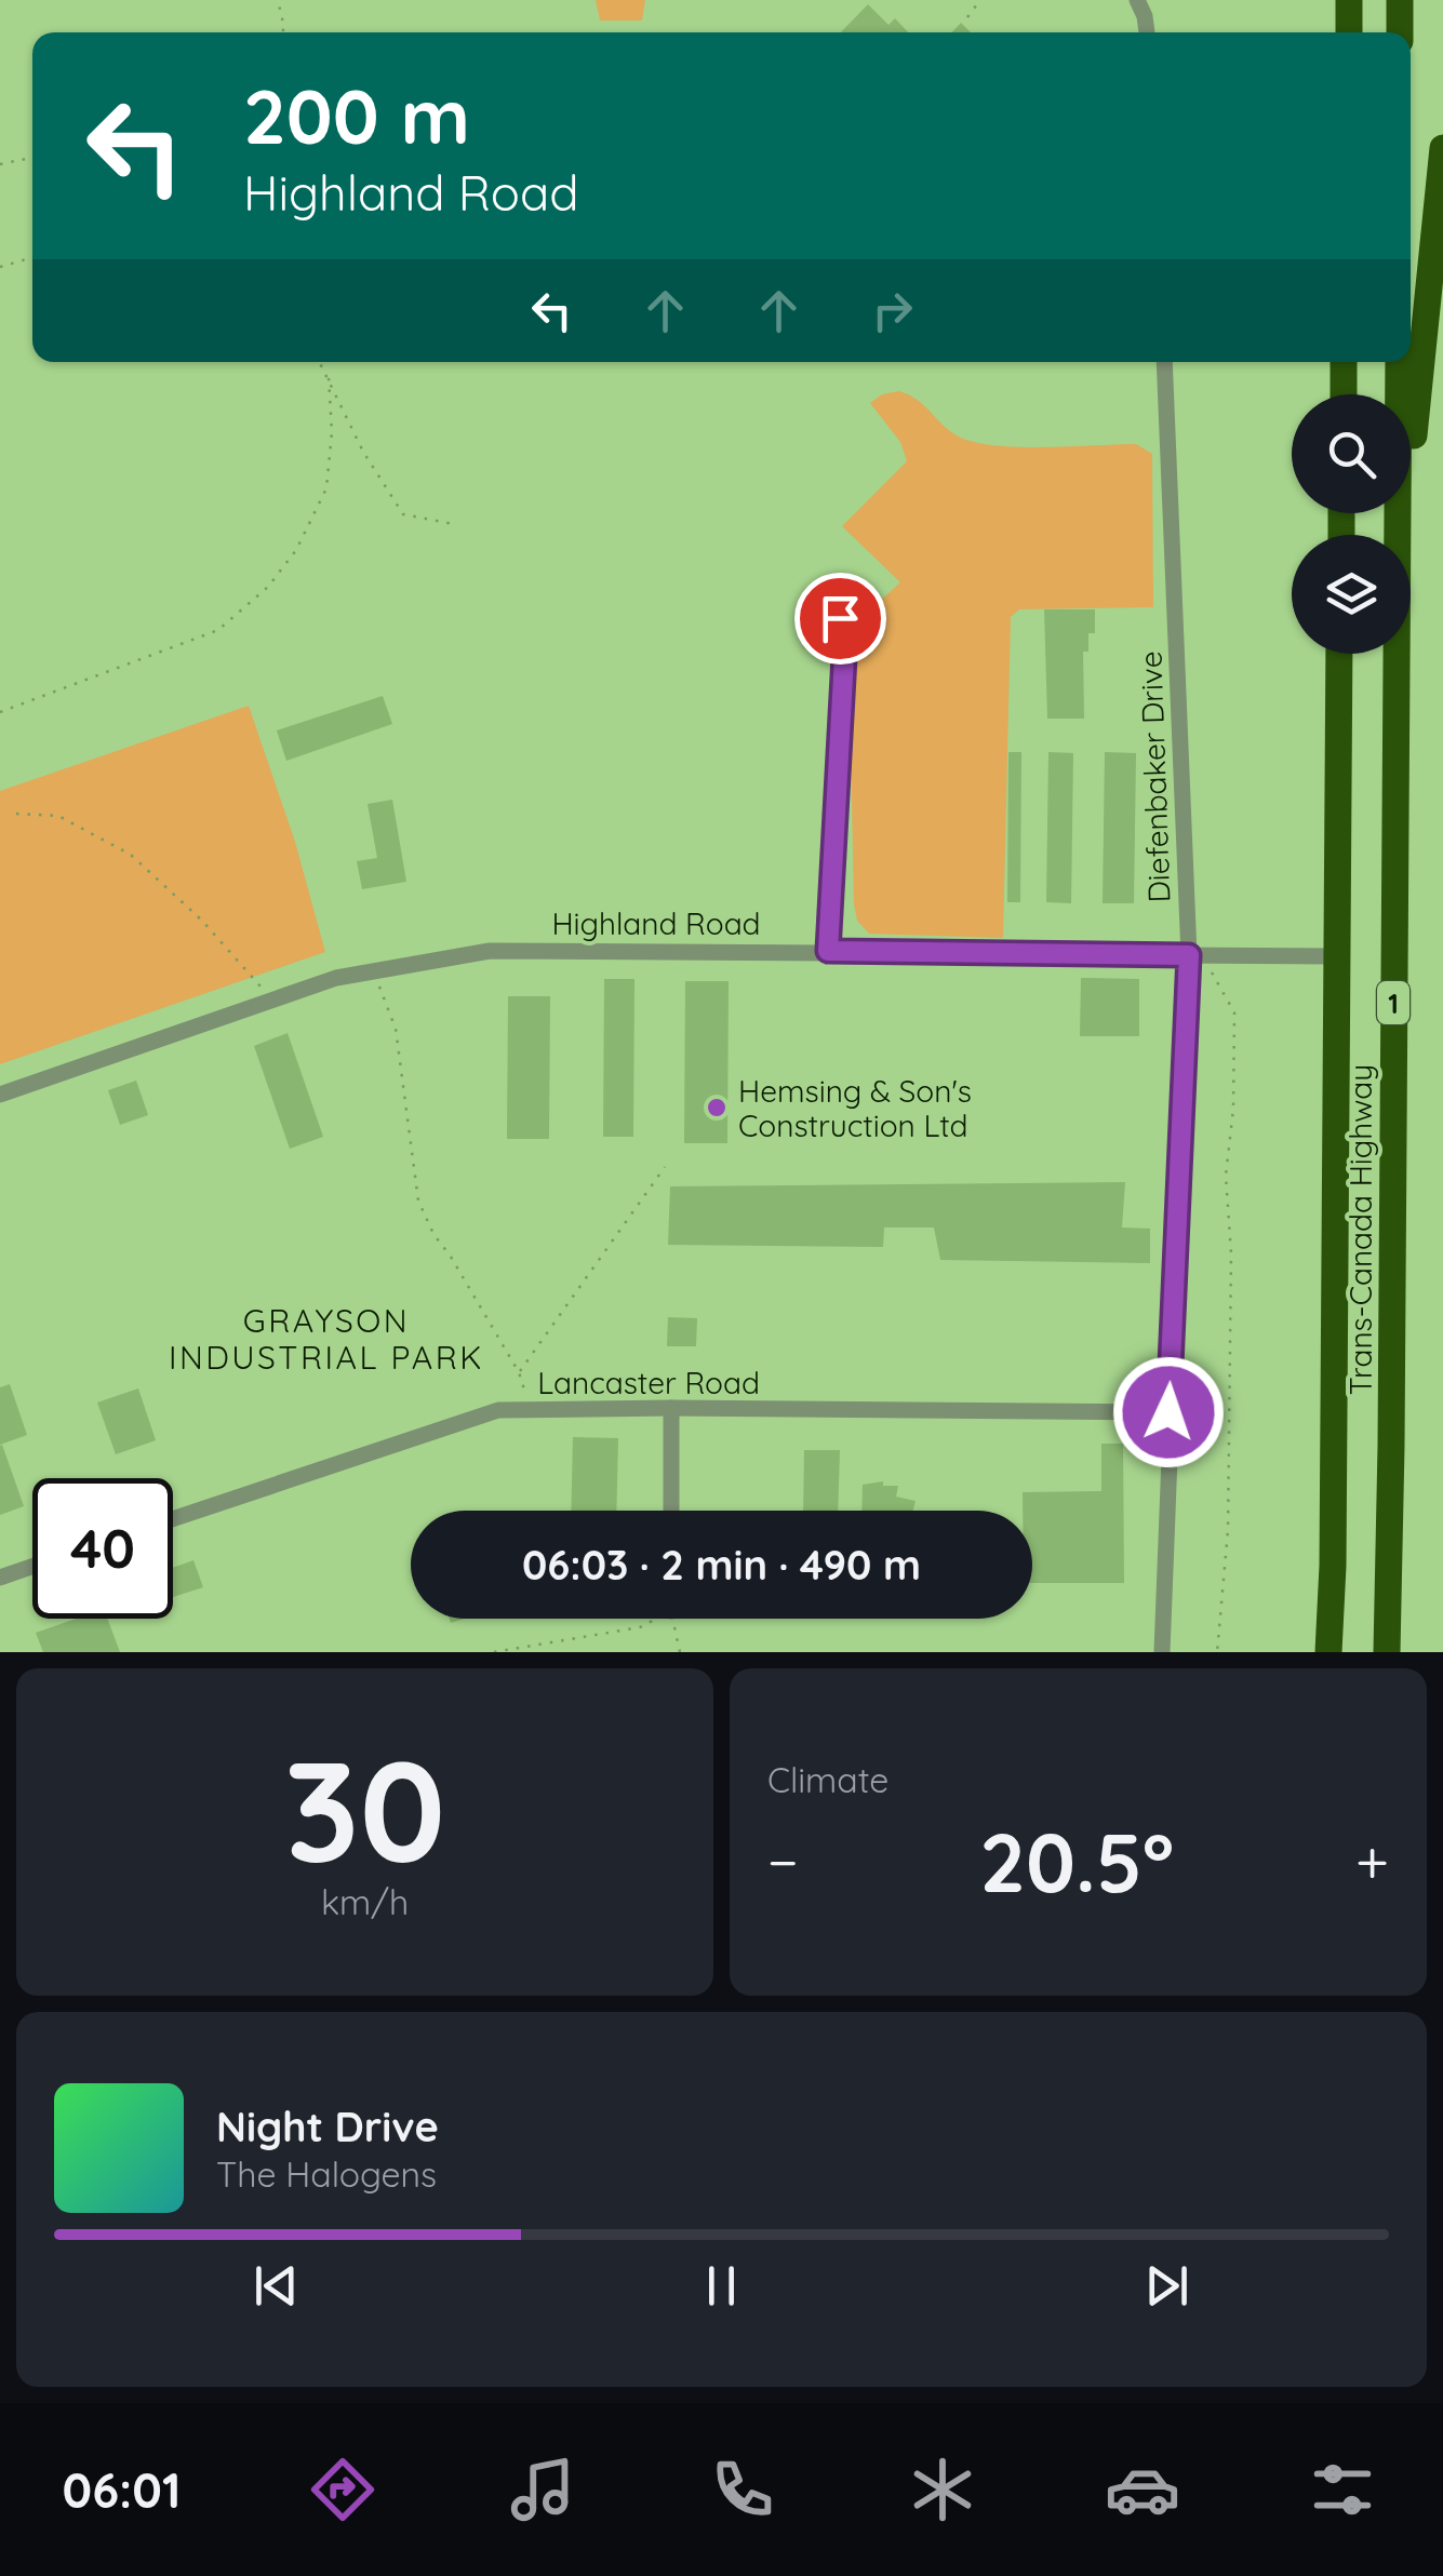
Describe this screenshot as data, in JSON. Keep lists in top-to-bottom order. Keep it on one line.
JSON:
{"streets":{"highway":["1","Trans-Canada Highway"],"street":["Diefenbaker Drive","Highland Road","Lancaster Road"]},"crossings":[["Diefenbaker Drive","Highland Road"],["Diefenbaker Drive","Lancaster Road"],["Highland Road","Trans-Canada Highway"]],"districts":["GRAYSON INDUSTRIAL PARK"],"places":["Hemsing & Son's Construction Ltd"],"page":{"turn":["200 m","Highland Road"],"limit":"40","trip":"06:03 · 2 min · 490 m","tile":[["30","km/h"],"Climate"],"heat":["−","20.5°","+"],"song":["Night Drive","The Halogens"],"tabs":"06:01"}}
